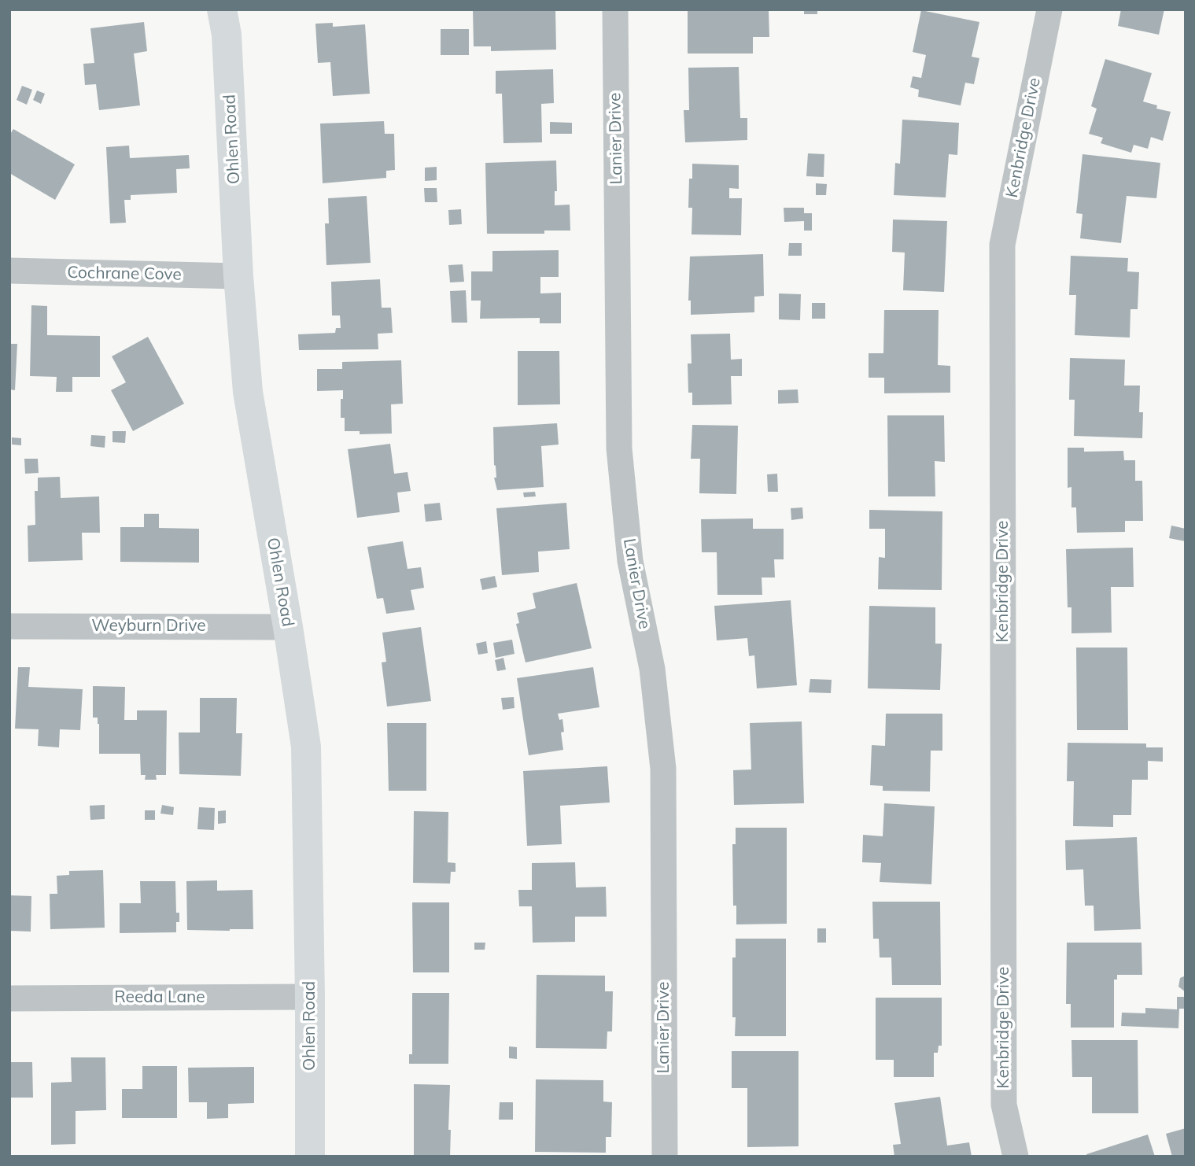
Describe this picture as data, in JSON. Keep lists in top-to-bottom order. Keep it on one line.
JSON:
{"streets":{"street":["Kenbridge Drive","Lanier Drive","Ohlen Road","Cochrane Cove","Weyburn Drive","Reeda Lane"]},"crossings":[["Ohlen Road","Cochrane Cove"],["Ohlen Road","Weyburn Drive"],["Ohlen Road","Reeda Lane"]]}
